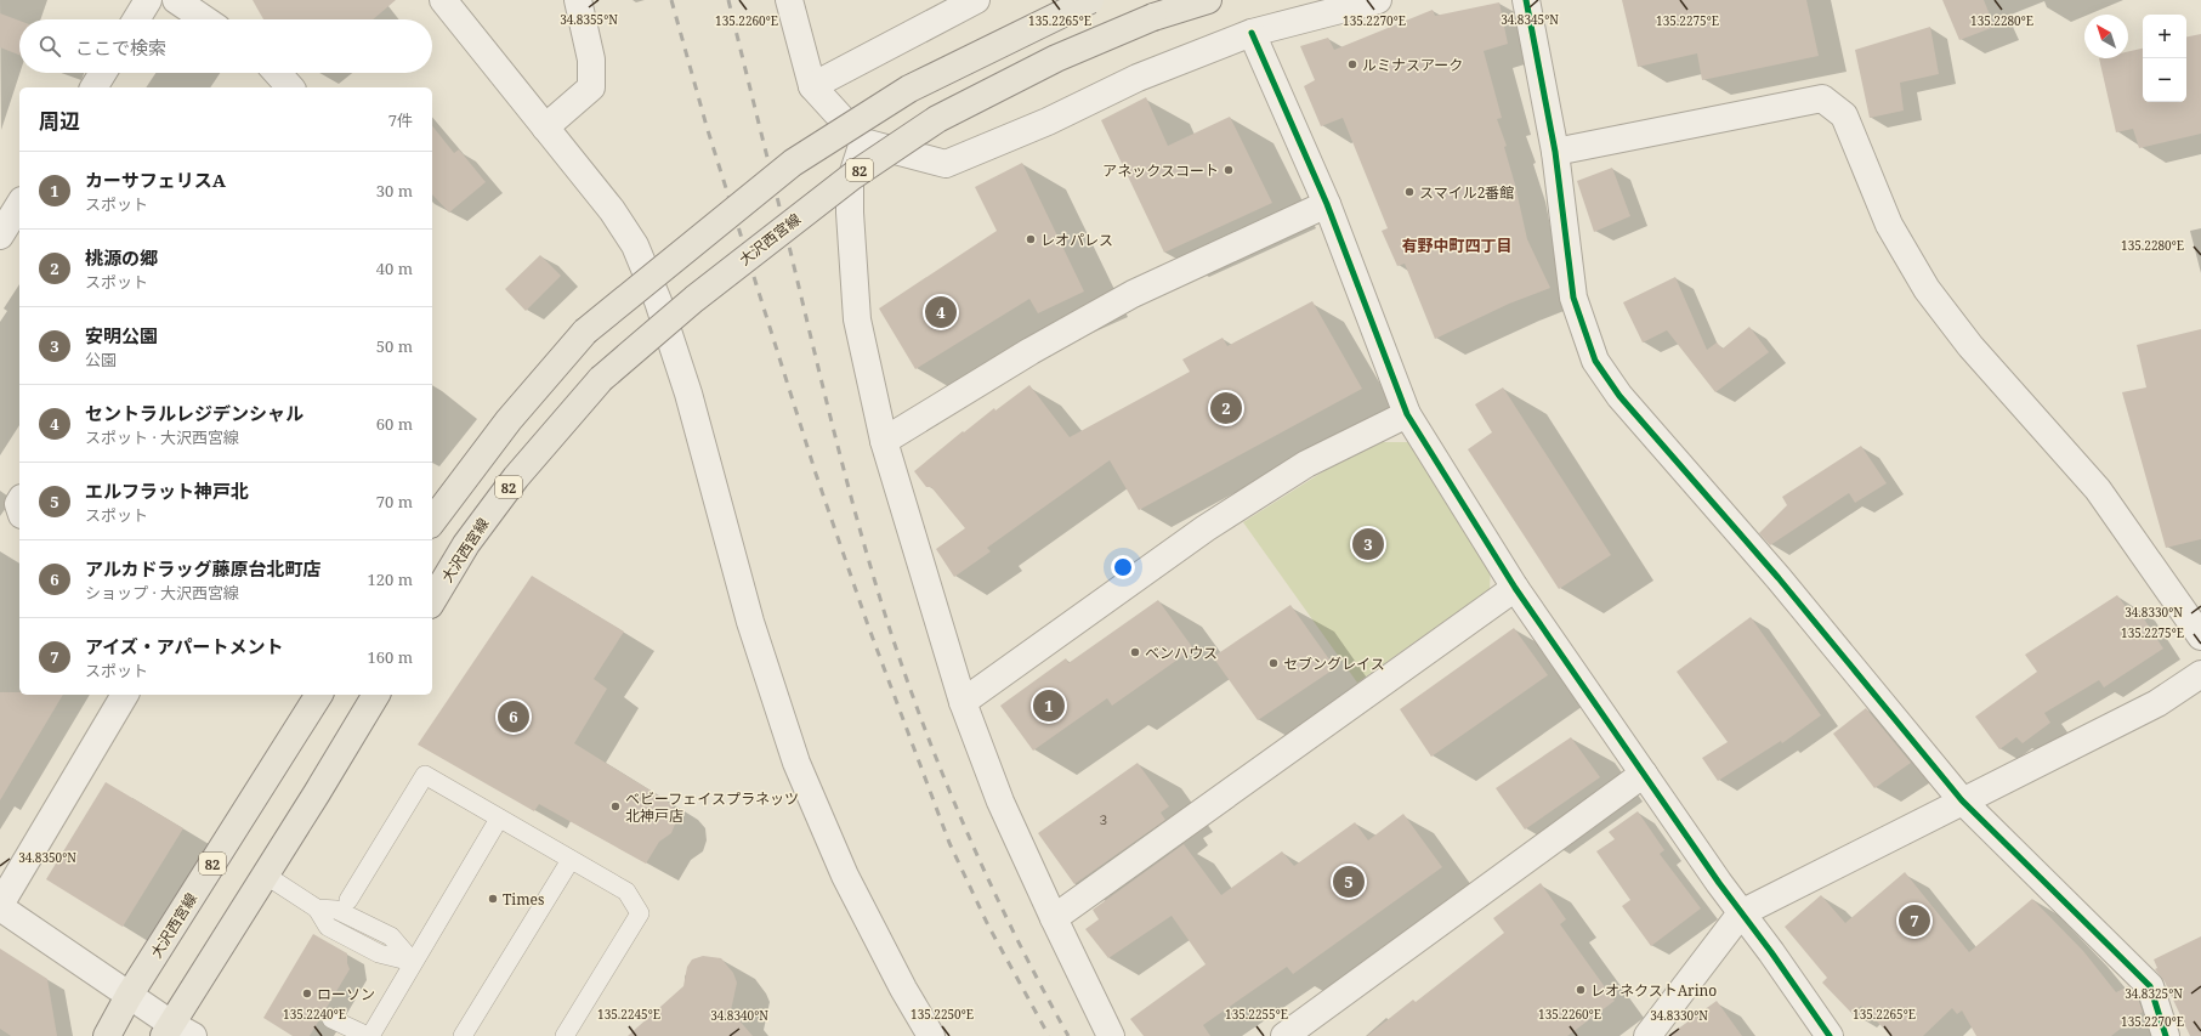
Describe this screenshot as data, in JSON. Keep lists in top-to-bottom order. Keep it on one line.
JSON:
{"streets":{"main road":["82","大沢西宮線"]},"districts":["有野中町四丁目"],"places":["ルミナスアーク","アネックスコート","スマイル2番館","レオパレス","ベンハウス","セブングレイス","ベビーフェイスプラネッツ 北神戸店","Times","レオネクストArino","ローソン"],"house_numbers":["３"],"north":"top left","page":{"map_buttons":["+","−"],"search":"ここで検索","heading":["周辺","7件"],"list":[{"mark":"1","name":"カーサフェリスA","note":"スポット","value":"30 m"},{"mark":"2","name":"桃源の郷","note":"スポット","value":"40 m"},{"mark":"3","name":"安明公園","note":"公園","value":"50 m"},{"mark":"4","name":"セントラルレジデンシャル","note":"スポット · 大沢西宮線","value":"60 m"},{"mark":"5","name":"エルフラット神戸北","note":"スポット","value":"70 m"},{"mark":"6","name":"アルカドラッグ藤原台北町店","note":"ショップ · 大沢西宮線","value":"120 m"},{"mark":"7","name":"アイズ・アパートメント","note":"スポット","value":"160 m"}],"pins":["4","2","3","1","6","5","7"]},"coordinates":["34.8355°N","34.8345°N","135.2280°E","135.2260°E","135.2265°E","135.2270°E","135.2275°E","34.8330°N","34.8350°N","34.8325°N","135.2240°E","135.2245°E","135.2250°E","135.2255°E","34.8340°N"]}
